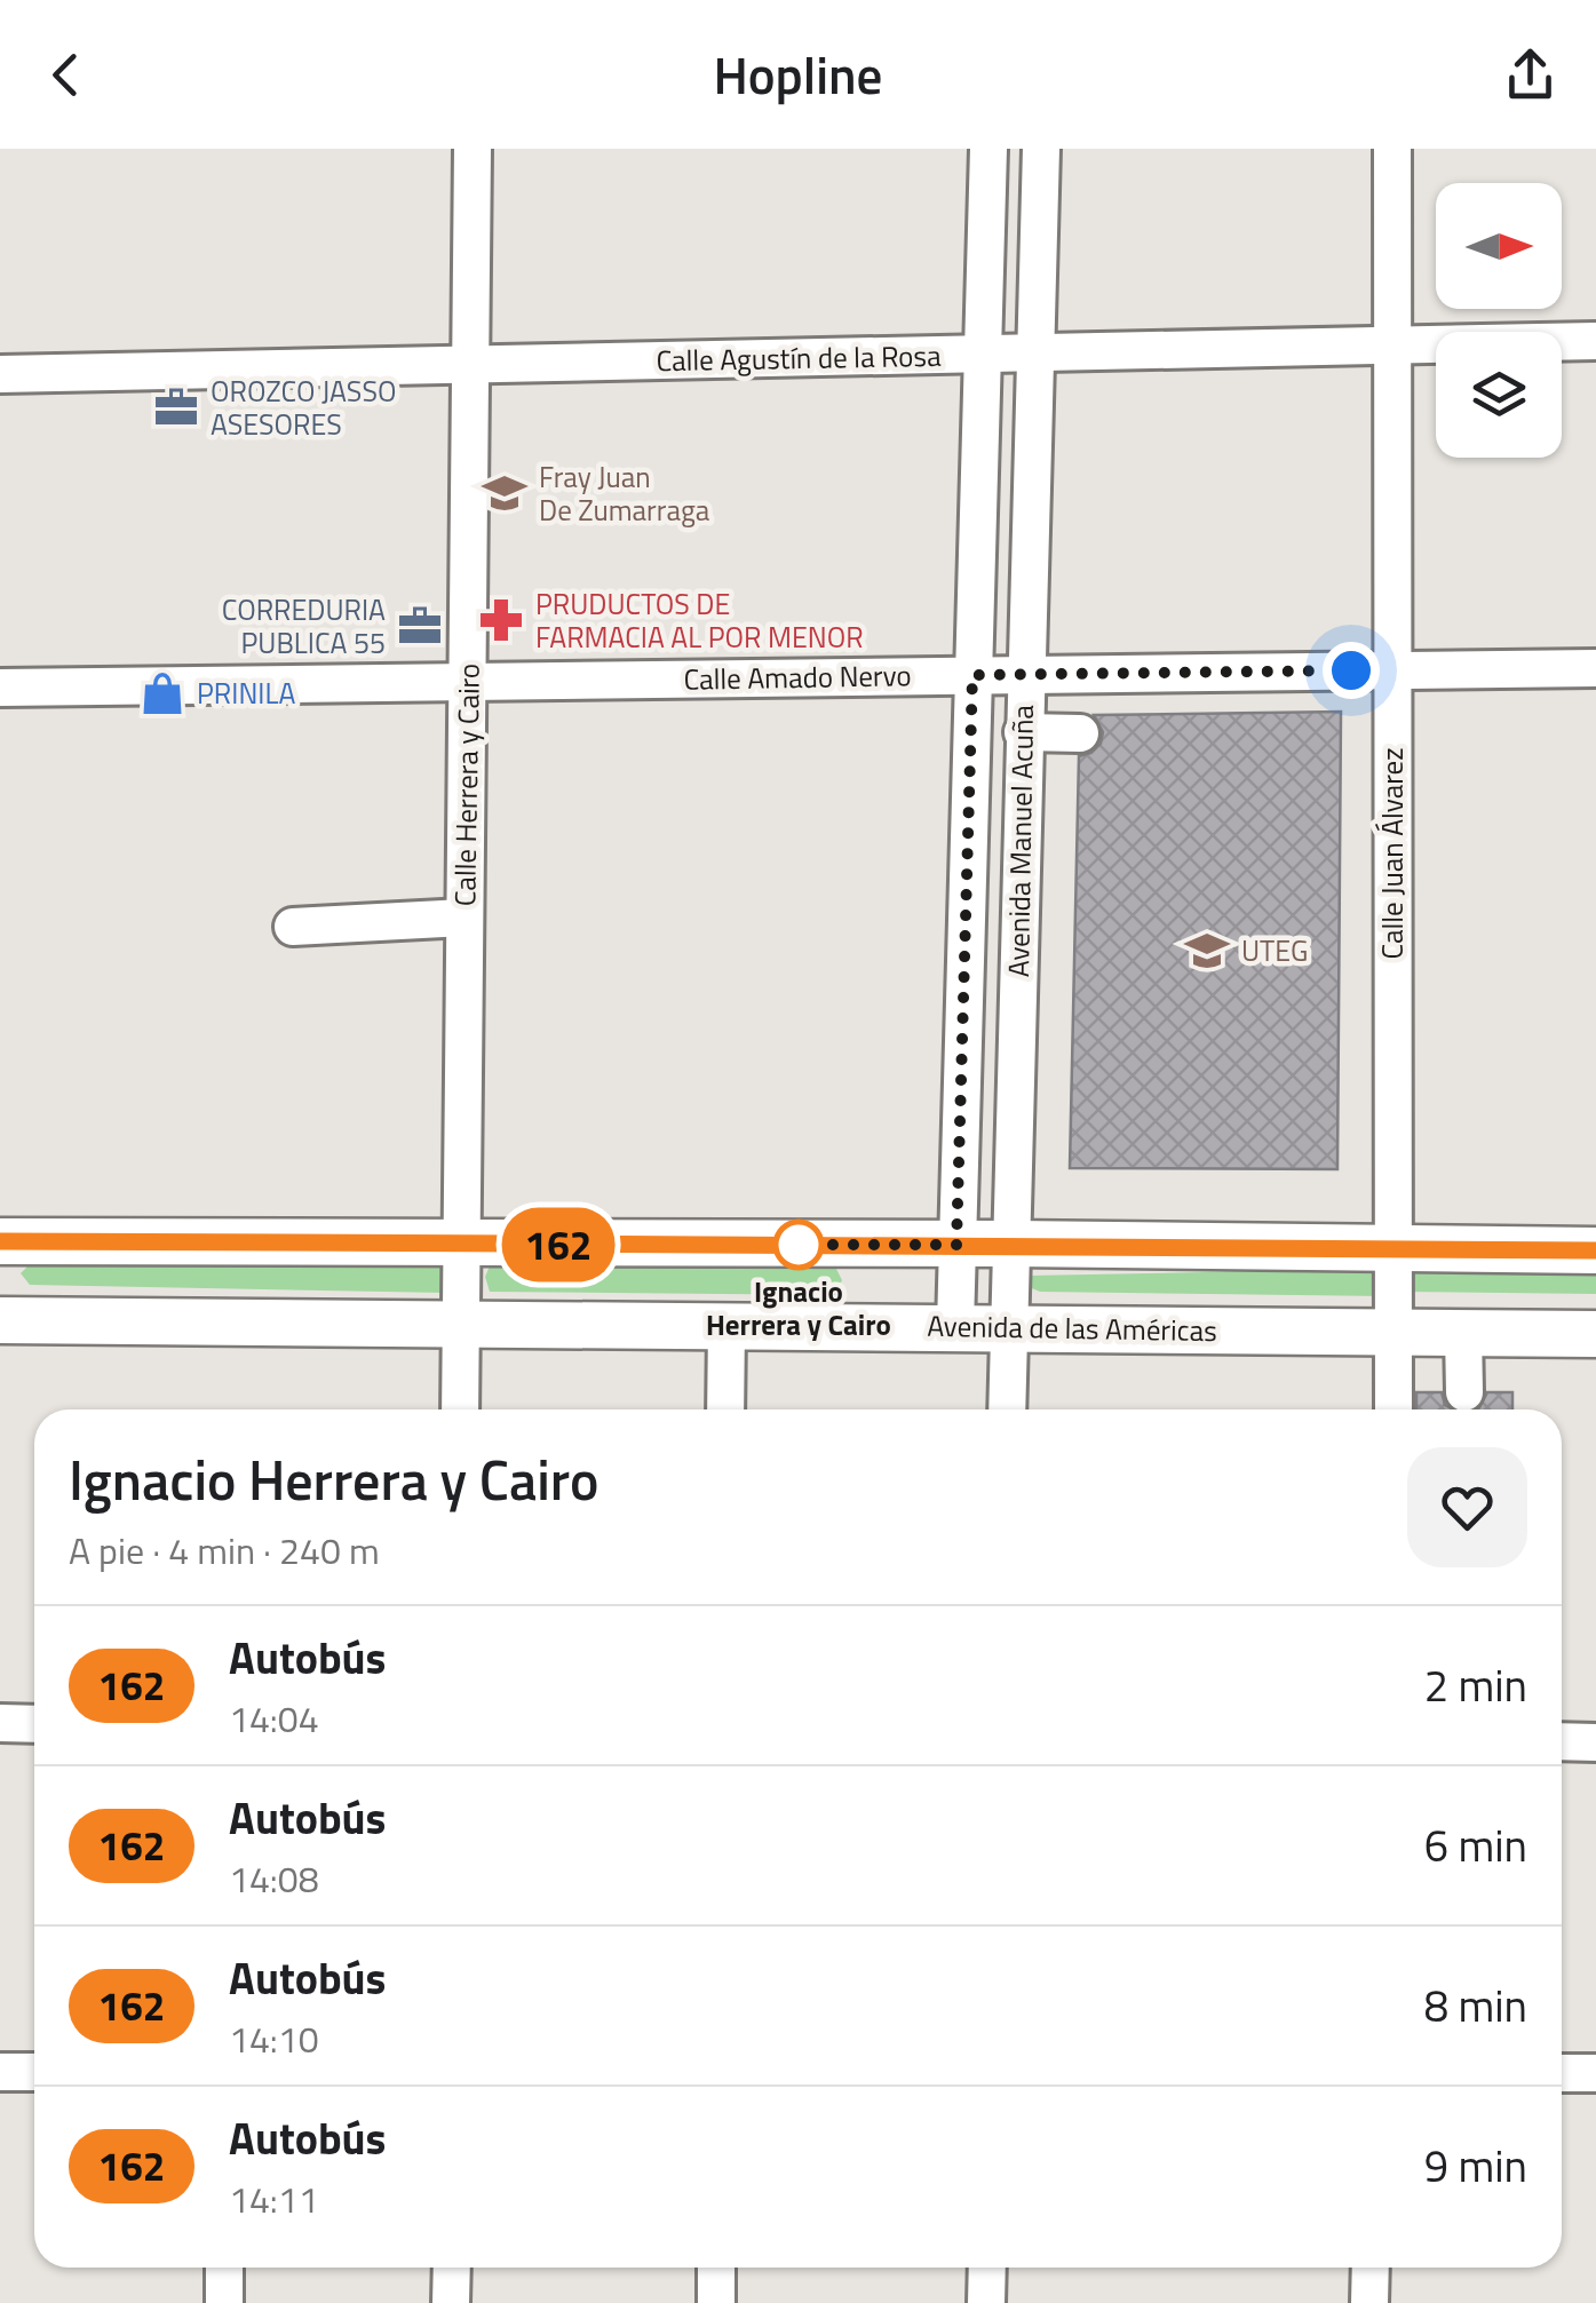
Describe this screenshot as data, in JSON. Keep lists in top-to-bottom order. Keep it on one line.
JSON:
{"streets":{"main road":["Avenida de las Américas"],"street":["Calle Agustín de la Rosa","Calle Amado Nervo","Calle Herrera y Cairo","Avenida Manuel Acuña","Calle Juan Álvarez"]},"crossings":[["Calle Agustín de la Rosa","Calle Herrera y Cairo"],["Calle Agustín de la Rosa","Avenida Manuel Acuña"],["Calle Agustín de la Rosa","Calle Juan Álvarez"],["Calle Amado Nervo","Calle Herrera y Cairo"],["Calle Amado Nervo","Avenida Manuel Acuña"],["Calle Amado Nervo","Calle Juan Álvarez"],["Calle Herrera y Cairo","Avenida de las Américas"],["Avenida Manuel Acuña","Avenida de las Américas"],["Calle Juan Álvarez","Avenida de las Américas"]],"places":{"office":["OROZCO JASSO ASESORES","CORREDURIA PUBLICA 55"],"school or university":["Fray Juan De Zumarraga","UTEG"],"pharmacy":["PRUDUCTOS DE FARMACIA AL POR MENOR"],"shop":["PRINILA"],"other":["Ignacio Herrera y Cairo"]},"lines":["bus line 162"],"north":"right","page":{"header":"Hopline","on_map":"162","heading":["Ignacio Herrera y Cairo","A pie · 4 min · 240 m"],"list":[{"mark":"162","name":"Autobús","note":"14:04","value":"2 min"},{"mark":"162","name":"Autobús","note":"14:08","value":"6 min"},{"mark":"162","name":"Autobús","note":"14:10","value":"8 min"},{"mark":"162","name":"Autobús","note":"14:11","value":"9 min"}]}}
